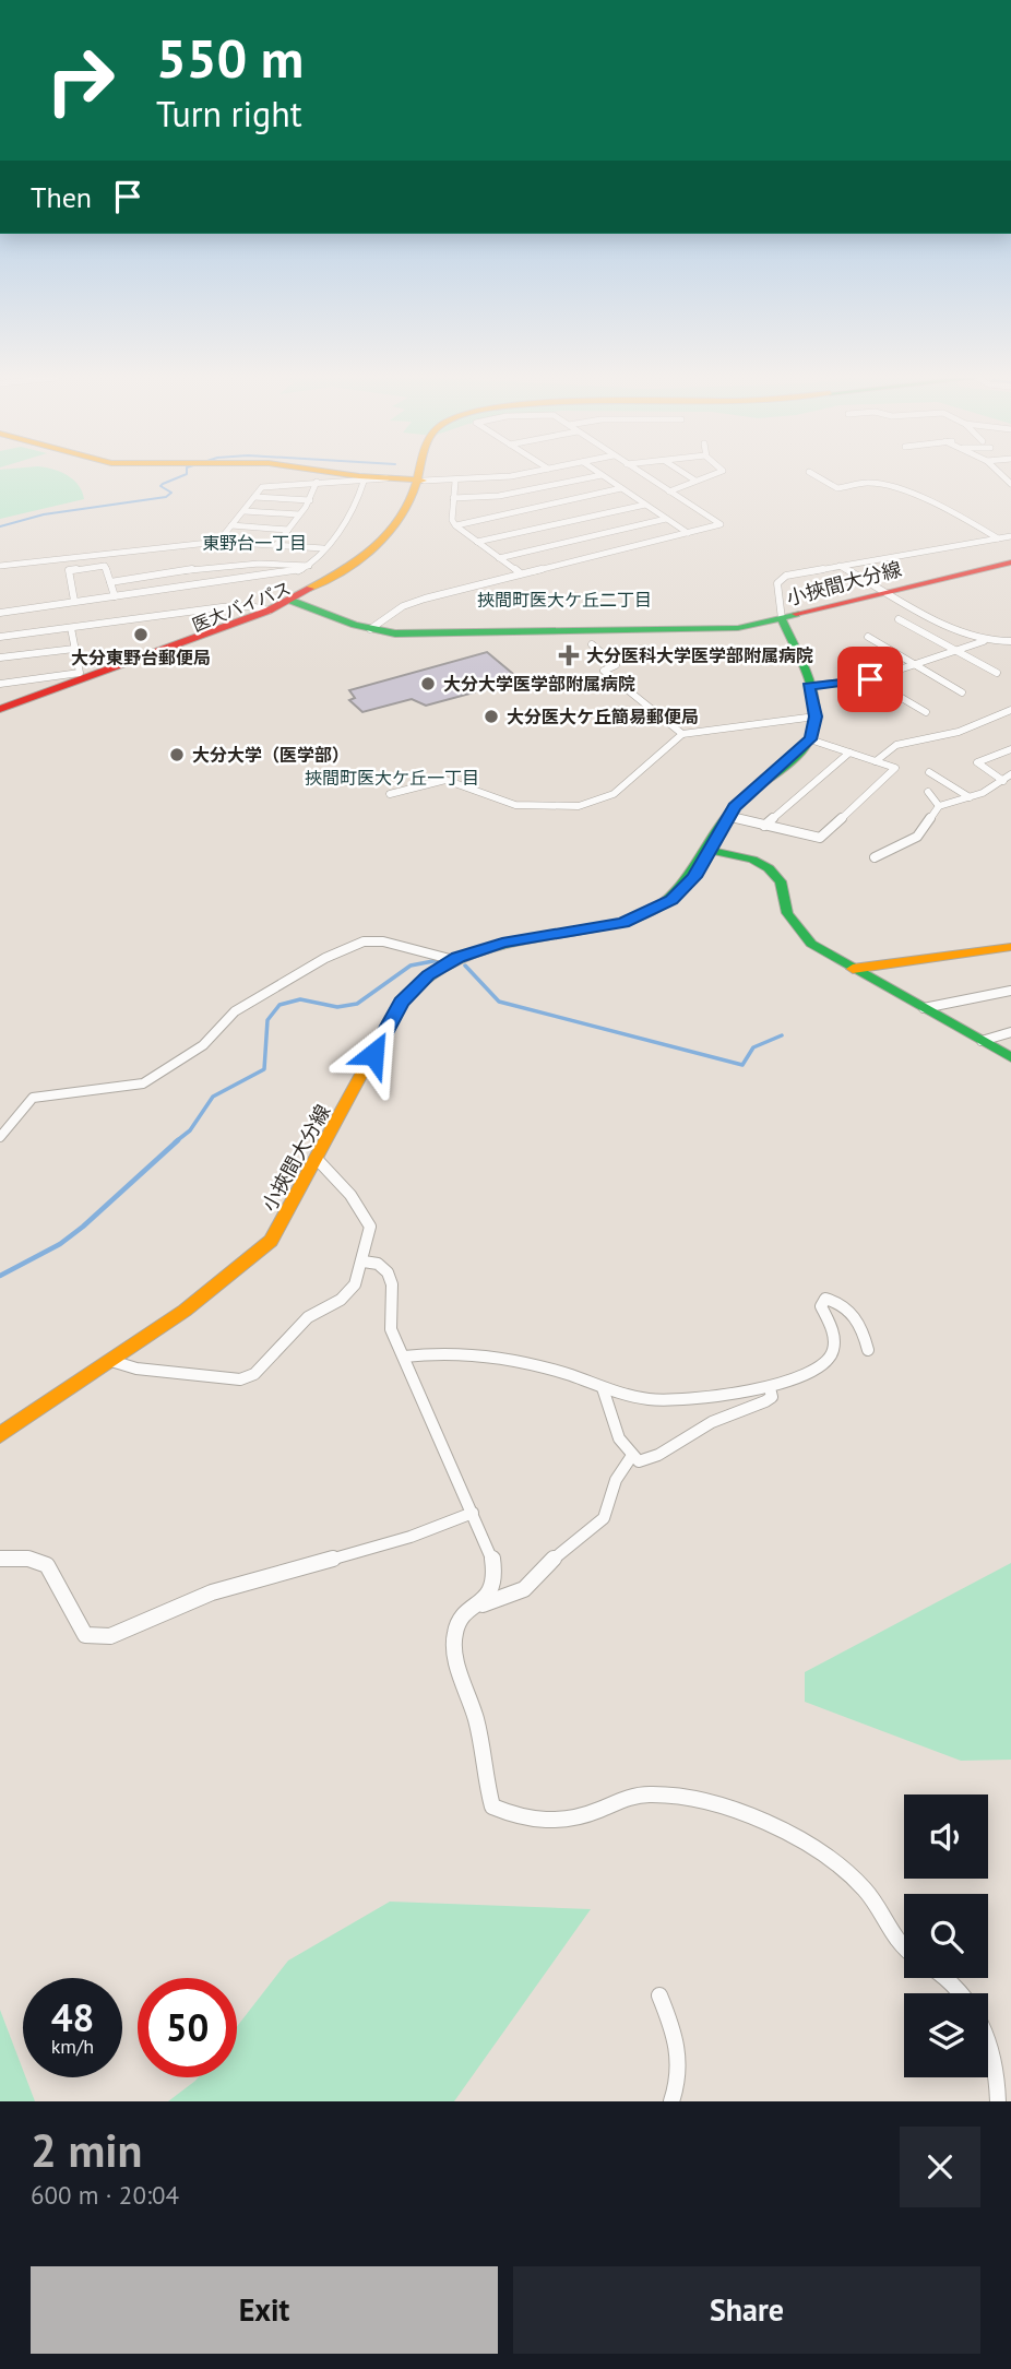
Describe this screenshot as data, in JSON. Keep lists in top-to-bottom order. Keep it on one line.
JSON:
{"streets":{"main road":["小挾間大分線","医大バイパス"]},"districts":["東野台一丁目","挾間町医大ケ丘二丁目","挾間町医大ケ丘一丁目"],"places":{"other":["大分東野台郵便局","大分大学医学部附属病院","大分医大ケ丘簡易郵便局","大分大学（医学部）"],"health":["大分医科大学医学部附属病院"]},"page":{"turn":["550 m","Turn right"],"then":"Then","speed":"48 km/h","limit":"50","heading":["2 min","600 m · 20:04"],"buttons":["Exit","Share"]}}
